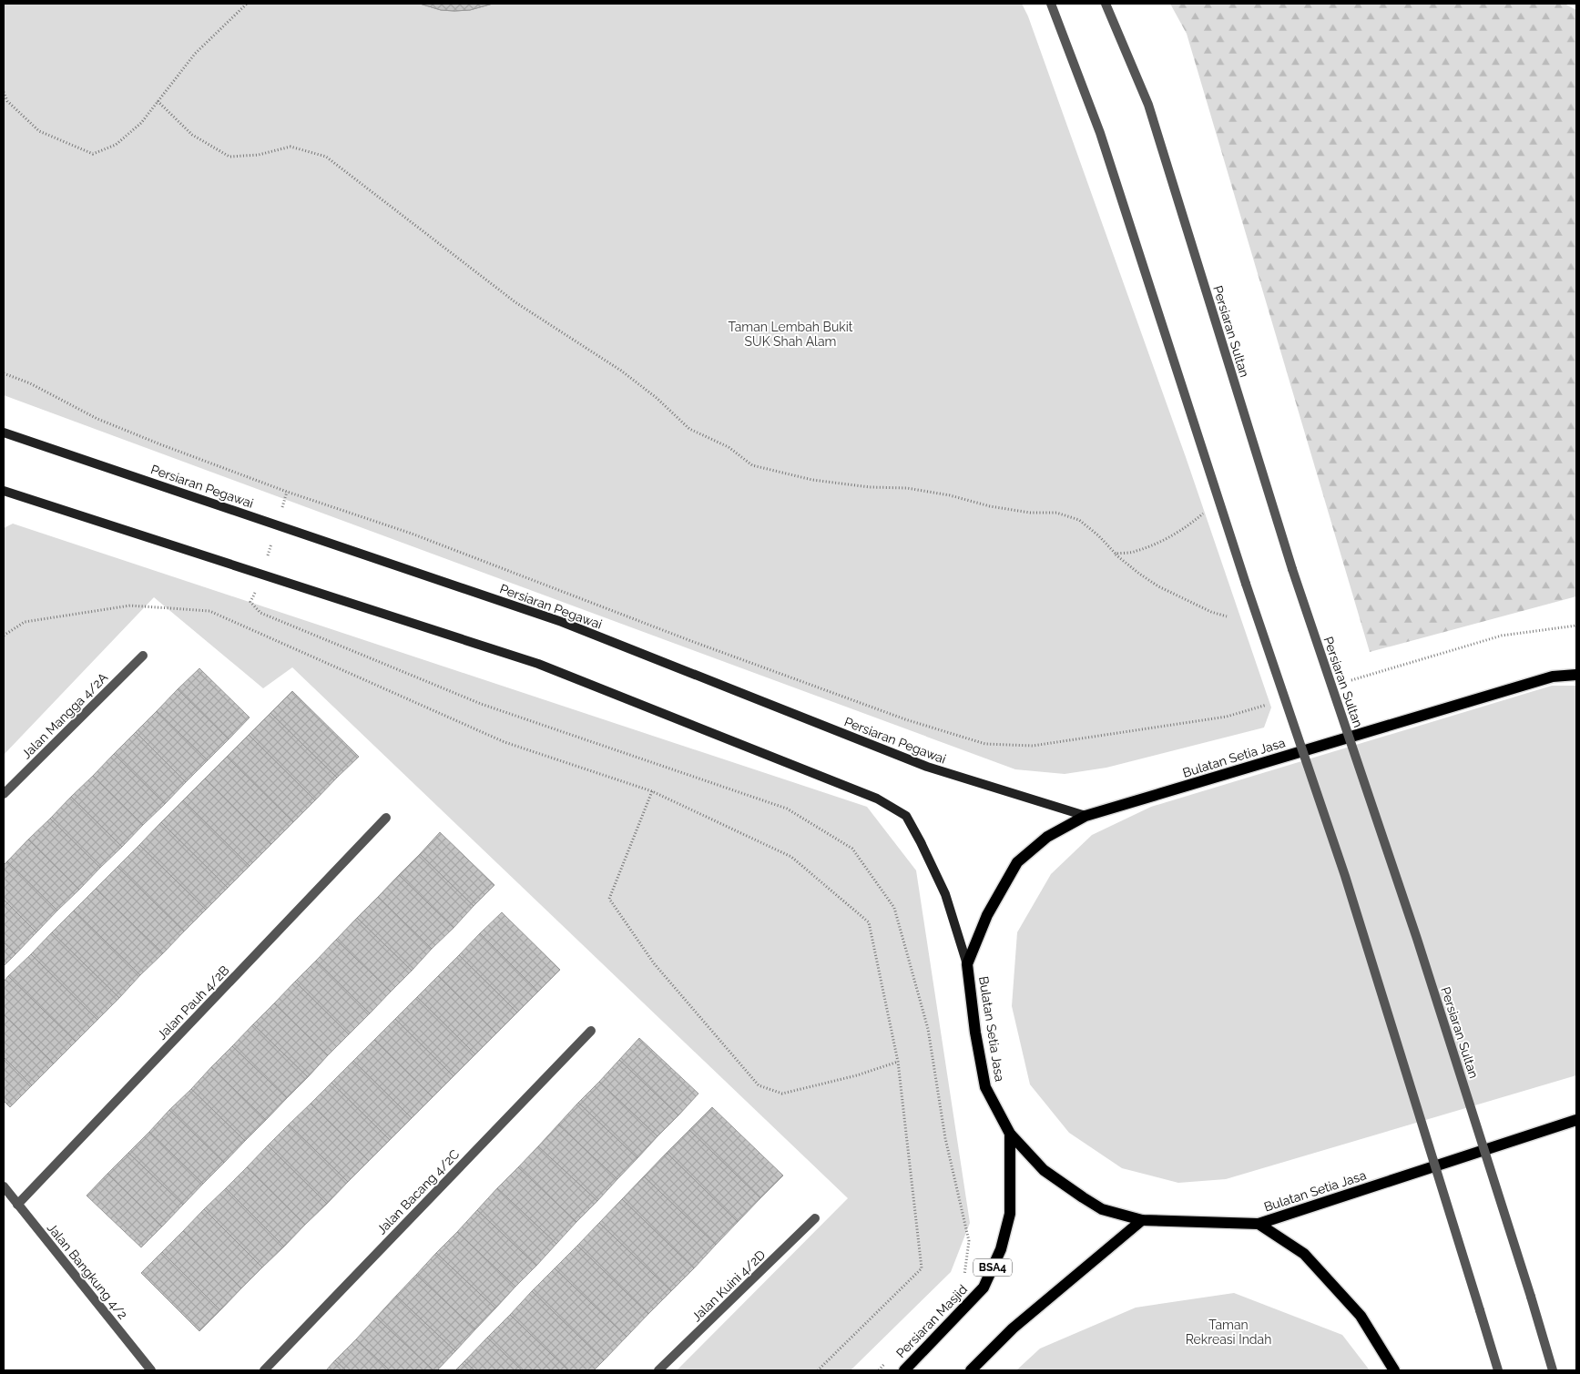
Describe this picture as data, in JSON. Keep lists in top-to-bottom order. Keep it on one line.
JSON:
{"streets":{"main road":["Persiaran Pegawai","Bulatan Setia Jasa","BSA4","Persiaran Masjid"],"street":["Persiaran Sultan","Jalan Mangga 4/2A","Jalan Pauh 4/2B","Jalan Bacang 4/2C","Jalan Bangkung 4/2","Jalan Kuini 4/2D"]},"crossings":[["Persiaran Pegawai","Bulatan Setia Jasa"],["Bulatan Setia Jasa","Persiaran Masjid"],["Jalan Pauh 4/2B","Jalan Bangkung 4/2"]],"parks":["Taman Lembah Bukit SUK Shah Alam","Taman Rekreasi Indah"]}
